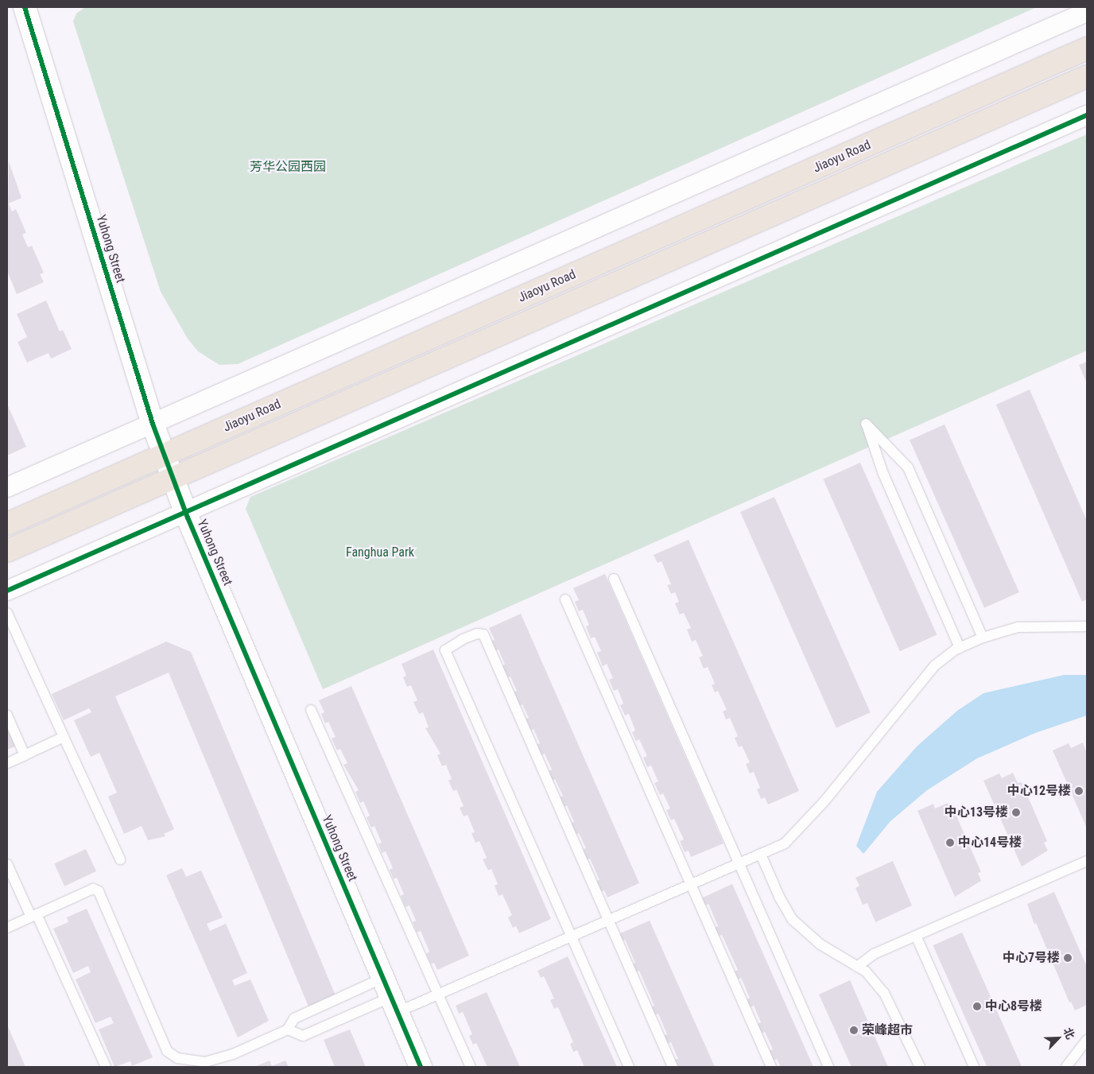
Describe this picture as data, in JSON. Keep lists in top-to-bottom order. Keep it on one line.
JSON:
{"streets":{"main road":["Jiaoyu Road"],"street":["Yuhong Street"]},"crossings":[["Jiaoyu Road","Yuhong Street"]],"parks":["芳华公园西园","Fanghua Park"],"places":["中心12号楼","中心13号楼","中心14号楼","中心7号楼","中心8号楼","荣峰超市"],"north":"top right"}
